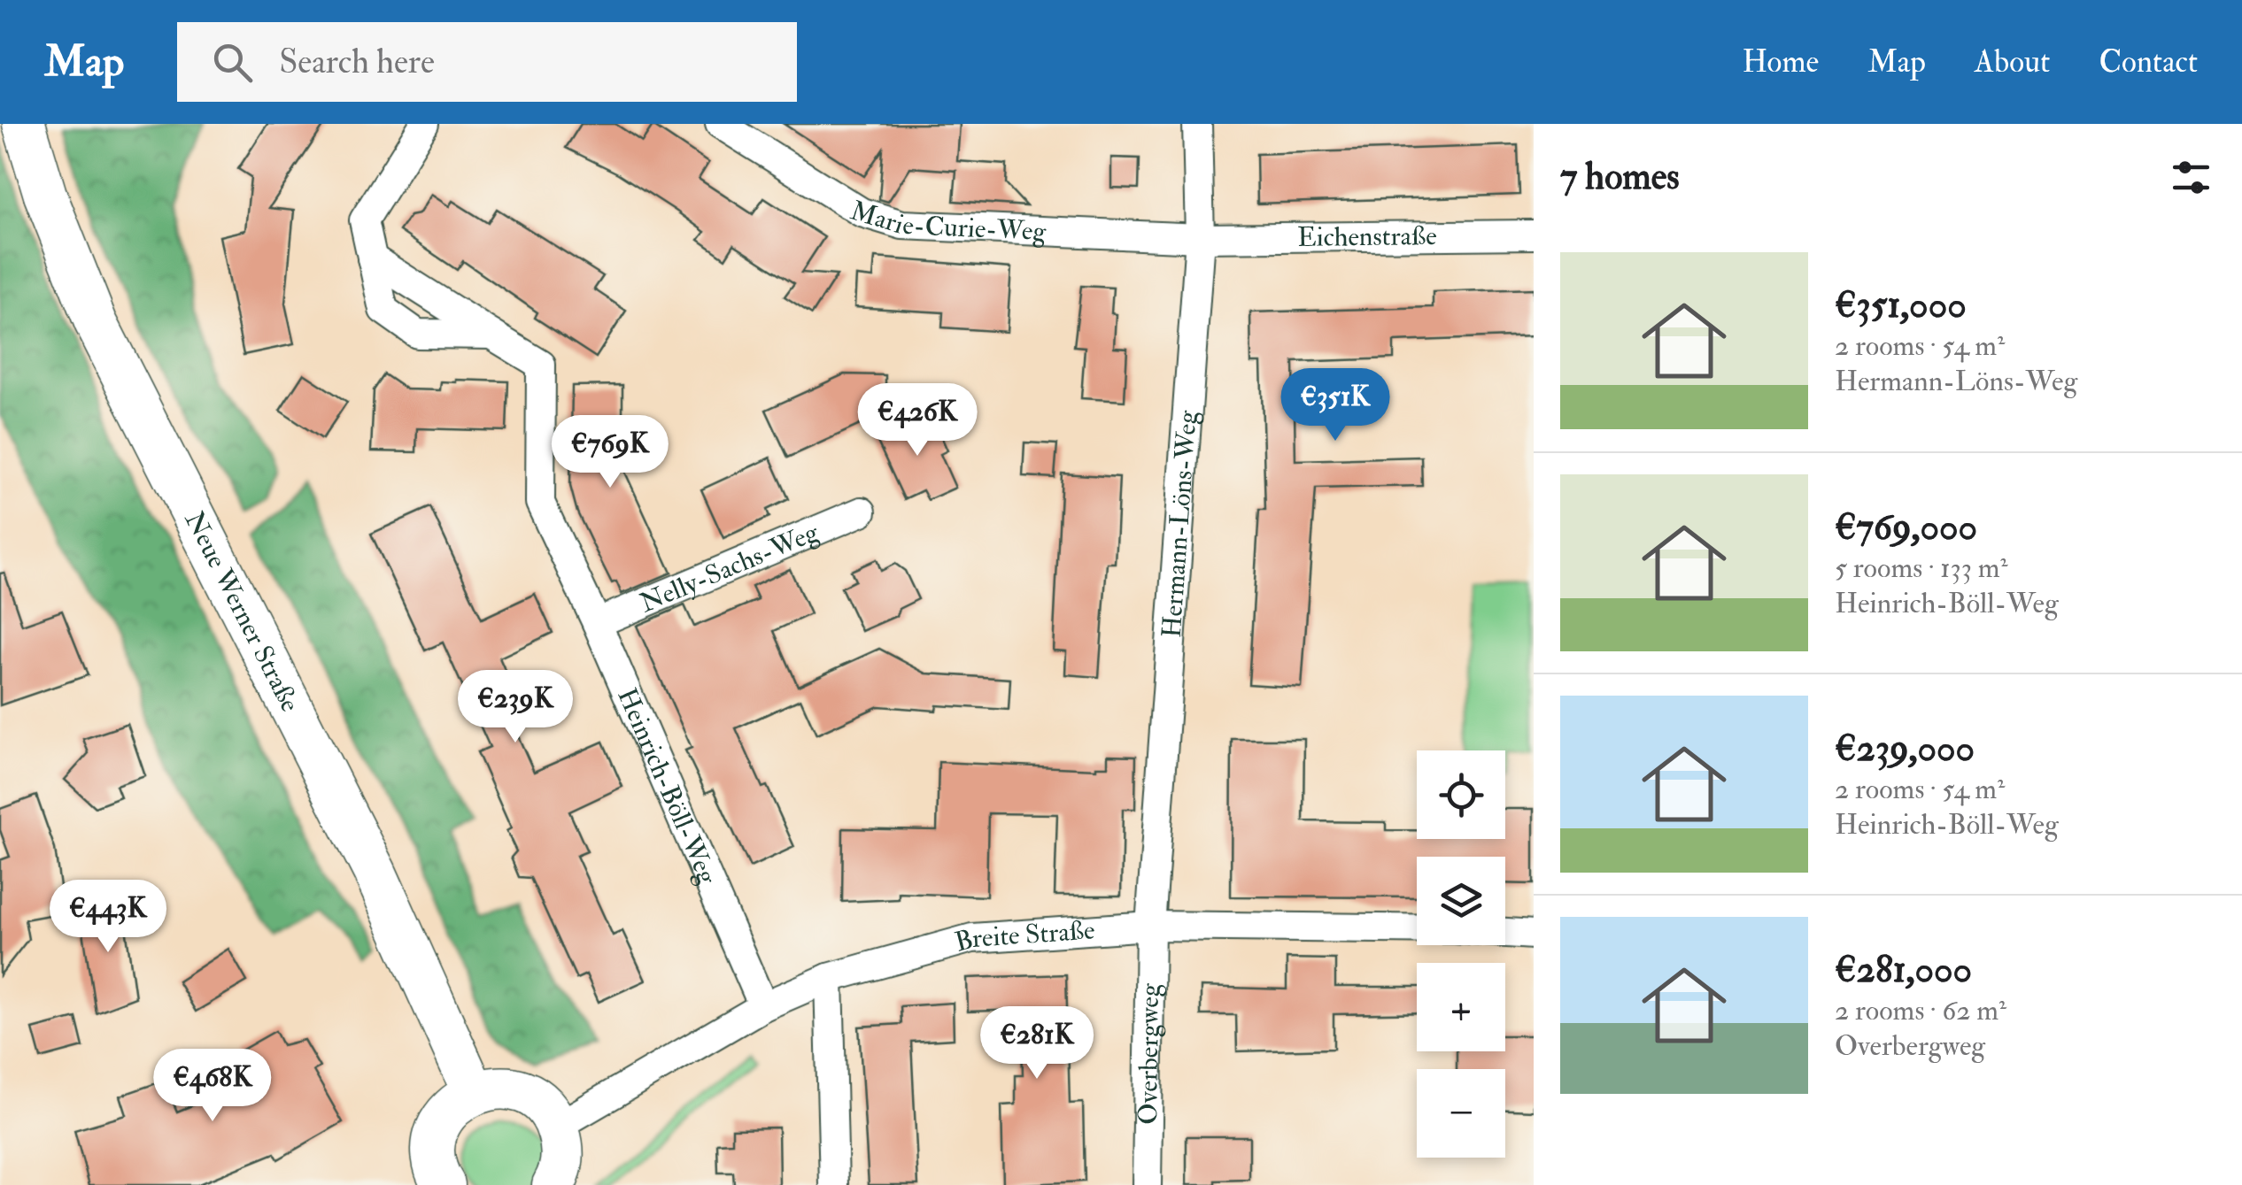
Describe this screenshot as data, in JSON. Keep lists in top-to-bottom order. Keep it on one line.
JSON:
{"streets":{"main road":["Neue Werner Straße"],"street":["Marie-Curie-Weg","Eichenstraße","Hermann-Löns-Weg","Nelly-Sachs-Weg","Heinrich-Böll-Weg","Breite Straße","Overbergweg"]},"crossings":[["Marie-Curie-Weg","Eichenstraße"],["Marie-Curie-Weg","Hermann-Löns-Weg"],["Eichenstraße","Hermann-Löns-Weg"],["Hermann-Löns-Weg","Breite Straße"],["Hermann-Löns-Weg","Overbergweg"],["Nelly-Sachs-Weg","Heinrich-Böll-Weg"],["Heinrich-Böll-Weg","Breite Straße"],["Breite Straße","Overbergweg"]],"page":{"header":"Map","search":"Search here","nav":["Home","Map","About","Contact"],"heading":"7 homes","list":[{"name":"€351,000","note":"2 rooms · 54 m² · Hermann-Löns-Weg"},{"name":"€769,000","note":"5 rooms · 133 m² · Heinrich-Böll-Weg"},{"name":"€239,000","note":"2 rooms · 54 m² · Heinrich-Böll-Weg"},{"name":"€281,000","note":"2 rooms · 62 m² · Overbergweg"}],"price":["€351K","€426K","€769K","€239K","€443K","€281K","€468K"],"map_buttons":["+","−"]}}
